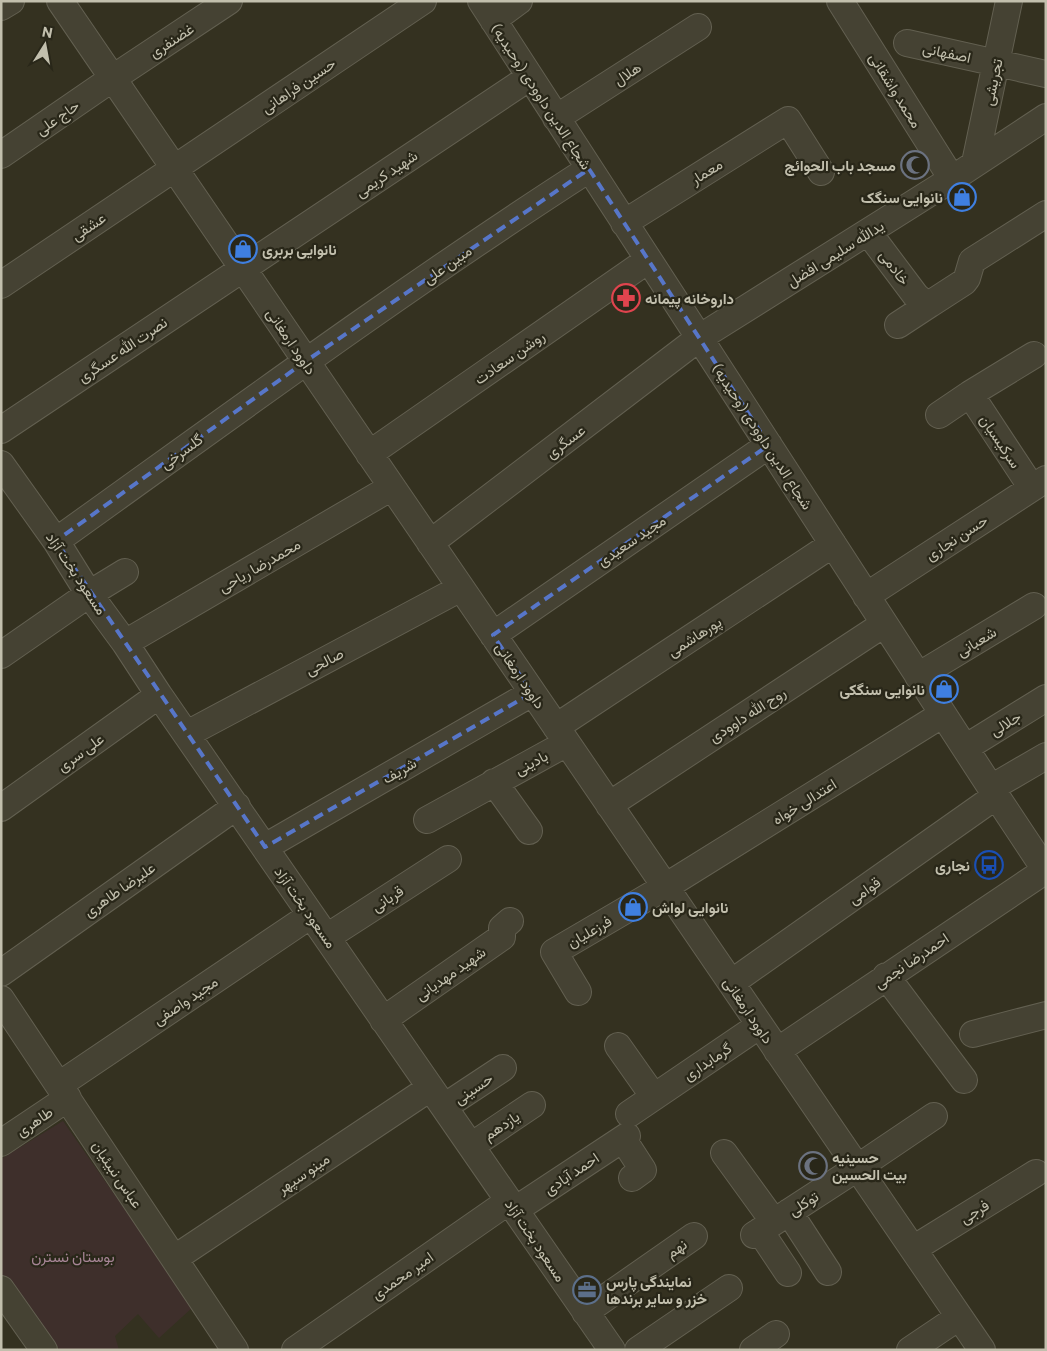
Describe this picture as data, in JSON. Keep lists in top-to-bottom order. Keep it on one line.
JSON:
{"streets":{"street":["غضنفری","اصفهانی","هلال","تجریشی","حسین فراهانی","محمد واشقانی","شجاع الدین داوودی (وحیدیه)","حاج علی","معمار","شهید کریمی","عشقی","یدالله سلیمی افضل","مبین علی","خادمی","داوود ارمغانی","نصرت الله عسگری","روشن سعادت","عسگری","سرکیسیان","گلسرخی","حسن نجاری","مجید سعیدی","محمدرضا ریاحی","مسعود بخت آزاد","پورهاشمی","شعبانی","صالحی","روح الله داوودی","جلالی","علی سری","بادینی","شریف","اعتدالی خواه","علیرضا طاهری","قوامی","قربانی","فرزعلیان","احمدرضا نجمی","شهید مهدیانی","مجید واصفی","گرمابداری","حسینی","طاهری","یازدهم","مینو سپهر","احمد آبادی","عباس نبیئیان","توکلی","فرجی","نهم","امیر محمدی"]},"crossings":[["غضنفری","حاج علی"],["غضنفری","داوود ارمغانی"],["اصفهانی","تجریشی"],["هلال","شجاع الدین داوودی (وحیدیه)"],["تجریشی","یدالله سلیمی افضل"],["حسین فراهانی","عشقی"],["حسین فراهانی","داوود ارمغانی"],["محمد واشقانی","یدالله سلیمی افضل"],["شجاع الدین داوودی (وحیدیه)","معمار"],["شجاع الدین داوودی (وحیدیه)","شهید کریمی"],["شجاع الدین داوودی (وحیدیه)","یدالله سلیمی افضل"],["شجاع الدین داوودی (وحیدیه)","مبین علی"],["شجاع الدین داوودی (وحیدیه)","روشن سعادت"],["شجاع الدین داوودی (وحیدیه)","عسگری"],["شجاع الدین داوودی (وحیدیه)","حسن نجاری"],["شجاع الدین داوودی (وحیدیه)","مجید سعیدی"],["شجاع الدین داوودی (وحیدیه)","پورهاشمی"],["شجاع الدین داوودی (وحیدیه)","شعبانی"],["شجاع الدین داوودی (وحیدیه)","روح الله داوودی"],["شجاع الدین داوودی (وحیدیه)","جلالی"],["شجاع الدین داوودی (وحیدیه)","اعتدالی خواه"],["شجاع الدین داوودی (وحیدیه)","قوامی"],["شجاع الدین داوودی (وحیدیه)","احمدرضا نجمی"],["حاج علی","داوود ارمغانی"],["شهید کریمی","داوود ارمغانی"],["شهید کریمی","نصرت الله عسگری"],["عشقی","داوود ارمغانی"],["یدالله سلیمی افضل","خادمی"],["یدالله سلیمی افضل","عسگری"],["مبین علی","داوود ارمغانی"],["مبین علی","گلسرخی"],["داوود ارمغانی","نصرت الله عسگری"],["داوود ارمغانی","روشن سعادت"],["داوود ارمغانی","عسگری"],["داوود ارمغانی","گلسرخی"],["داوود ارمغانی","مجید سعیدی"],["داوود ارمغانی","محمدرضا ریاحی"],["داوود ارمغانی","پورهاشمی"],["داوود ارمغانی","صالحی"],["داوود ارمغانی","روح الله داوودی"],["داوود ارمغانی","بادینی"],["داوود ارمغانی","شریف"],["داوود ارمغانی","اعتدالی خواه"],["داوود ارمغانی","قوامی"],["داوود ارمغانی","فرزعلیان"],["داوود ارمغانی","احمدرضا نجمی"],["داوود ارمغانی","گرمابداری"],["داوود ارمغانی","توکلی"],["داوود ارمغانی","فرجی"],["سرکیسیان","حسن نجاری"],["گلسرخی","مسعود بخت آزاد"],["محمدرضا ریاحی","مسعود بخت آزاد"],["مسعود بخت آزاد","صالحی"],["مسعود بخت آزاد","علی سری"],["مسعود بخت آزاد","شریف"],["مسعود بخت آزاد","علیرضا طاهری"],["مسعود بخت آزاد","قربانی"],["مسعود بخت آزاد","شهید مهدیانی"],["مسعود بخت آزاد","مجید واصفی"],["مسعود بخت آزاد","حسینی"],["مسعود بخت آزاد","یازدهم"],["مسعود بخت آزاد","مینو سپهر"],["مسعود بخت آزاد","احمد آبادی"],["مسعود بخت آزاد","نهم"],["مسعود بخت آزاد","امیر محمدی"],["پورهاشمی","بادینی"],["اعتدالی خواه","فرزعلیان"],["مجید واصفی","طاهری"],["مجید واصفی","عباس نبیئیان"],["گرمابداری","احمد آبادی"],["حسینی","مینو سپهر"],["طاهری","عباس نبیئیان"],["مینو سپهر","عباس نبیئیان"],["احمد آبادی","امیر محمدی"]],"parks":["بوستان نسترن"],"places":{"mosque":["مسجد باب الحوائج","حسینیه بیت الحسین"],"shop":["نانوایی سنگک","نانوایی بربری","نانوایی سنگکی","نانوایی لواش"],"pharmacy":["داروخانه پیمانه"],"bus stop":["نجاری"],"office":["نمایندگی پارس خزر و سایر برندها"]},"north":"top"}
